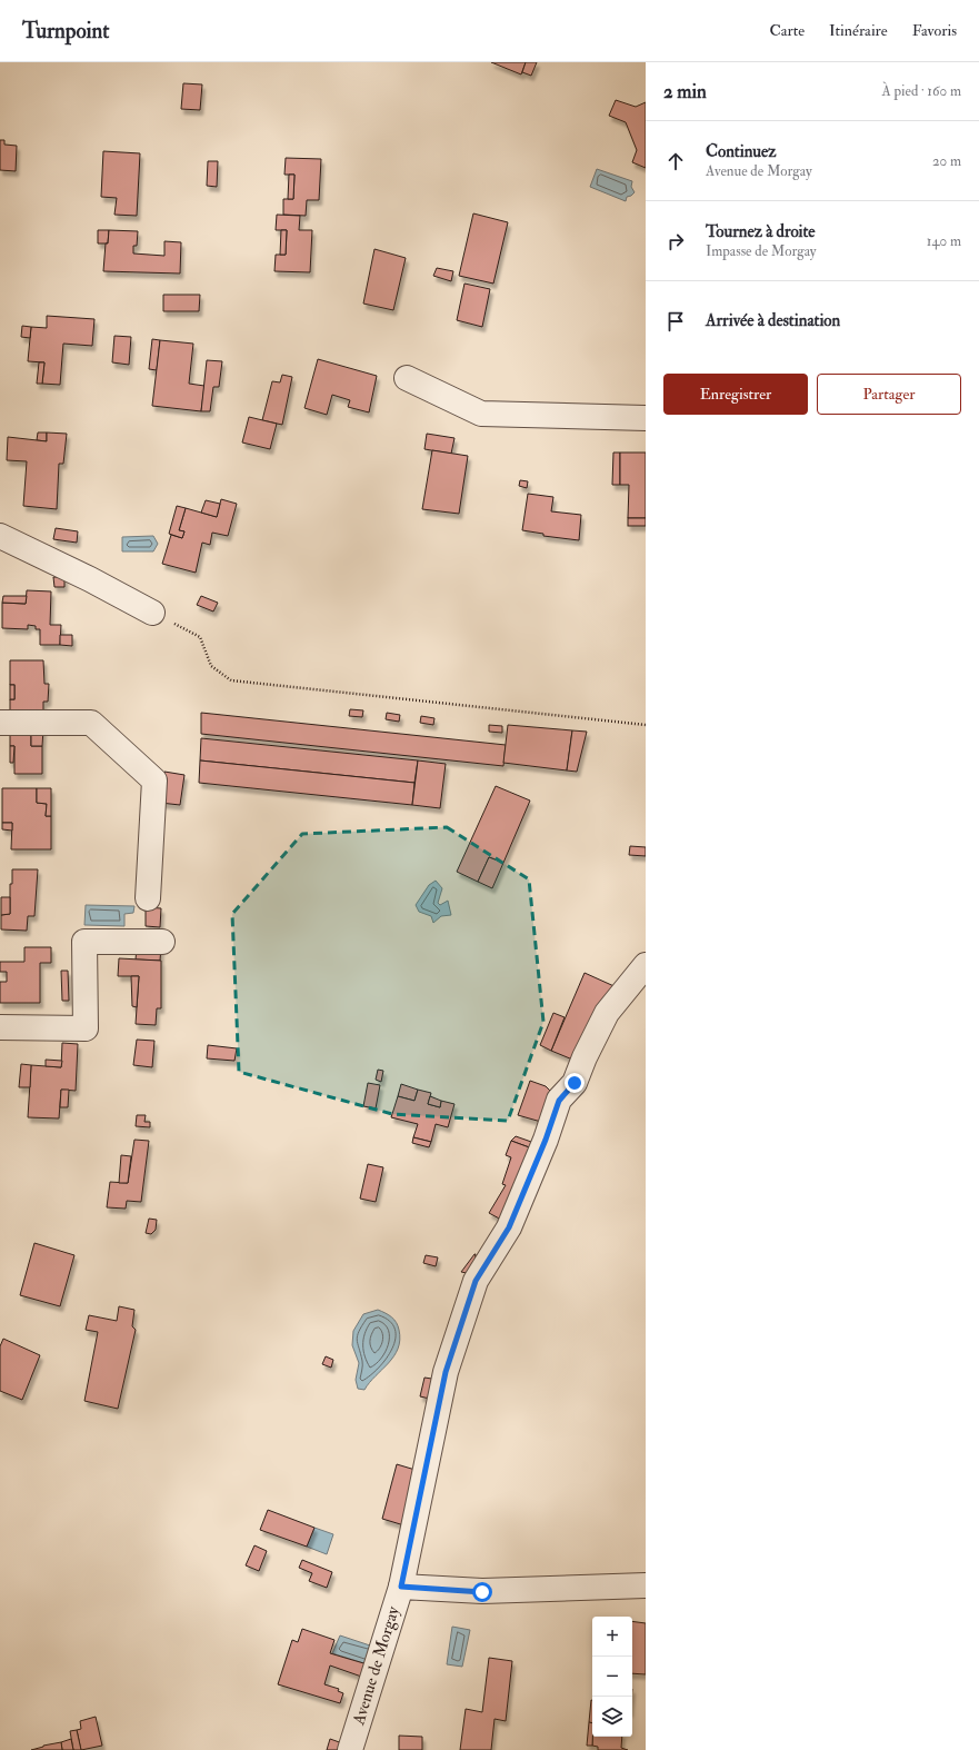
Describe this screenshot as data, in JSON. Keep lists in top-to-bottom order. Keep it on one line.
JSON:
{"streets":{"street":["Avenue de Morgay"]},"page":{"header":"Turnpoint","nav":["Carte","Itinéraire","Favoris"],"heading":["2 min","À pied · 160 m"],"list":[["Continuez","Avenue de Morgay","20 m"],["Tournez à droite","Impasse de Morgay","140 m"],"Arrivée à destination"],"buttons":["Enregistrer","Partager"],"map_buttons":["+","−"]}}
